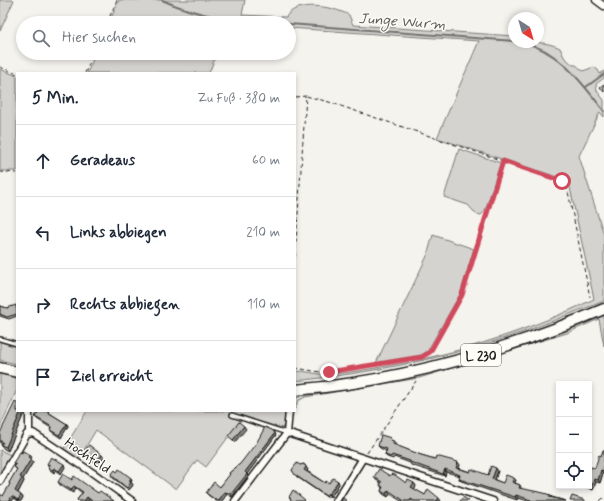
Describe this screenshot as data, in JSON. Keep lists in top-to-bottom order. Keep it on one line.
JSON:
{"streets":{"main road":["L 230"],"street":["Hochfeld"]},"water":["Junge Wurm"],"north":"bottom right","page":{"search":"Hier suchen","heading":["5 Min.","Zu Fuß · 380 m"],"list":[["Geradeaus","60 m"],["Links abbiegen","210 m"],["Rechts abbiegen","110 m"],"Ziel erreicht"],"map_buttons":["+","−"]}}
